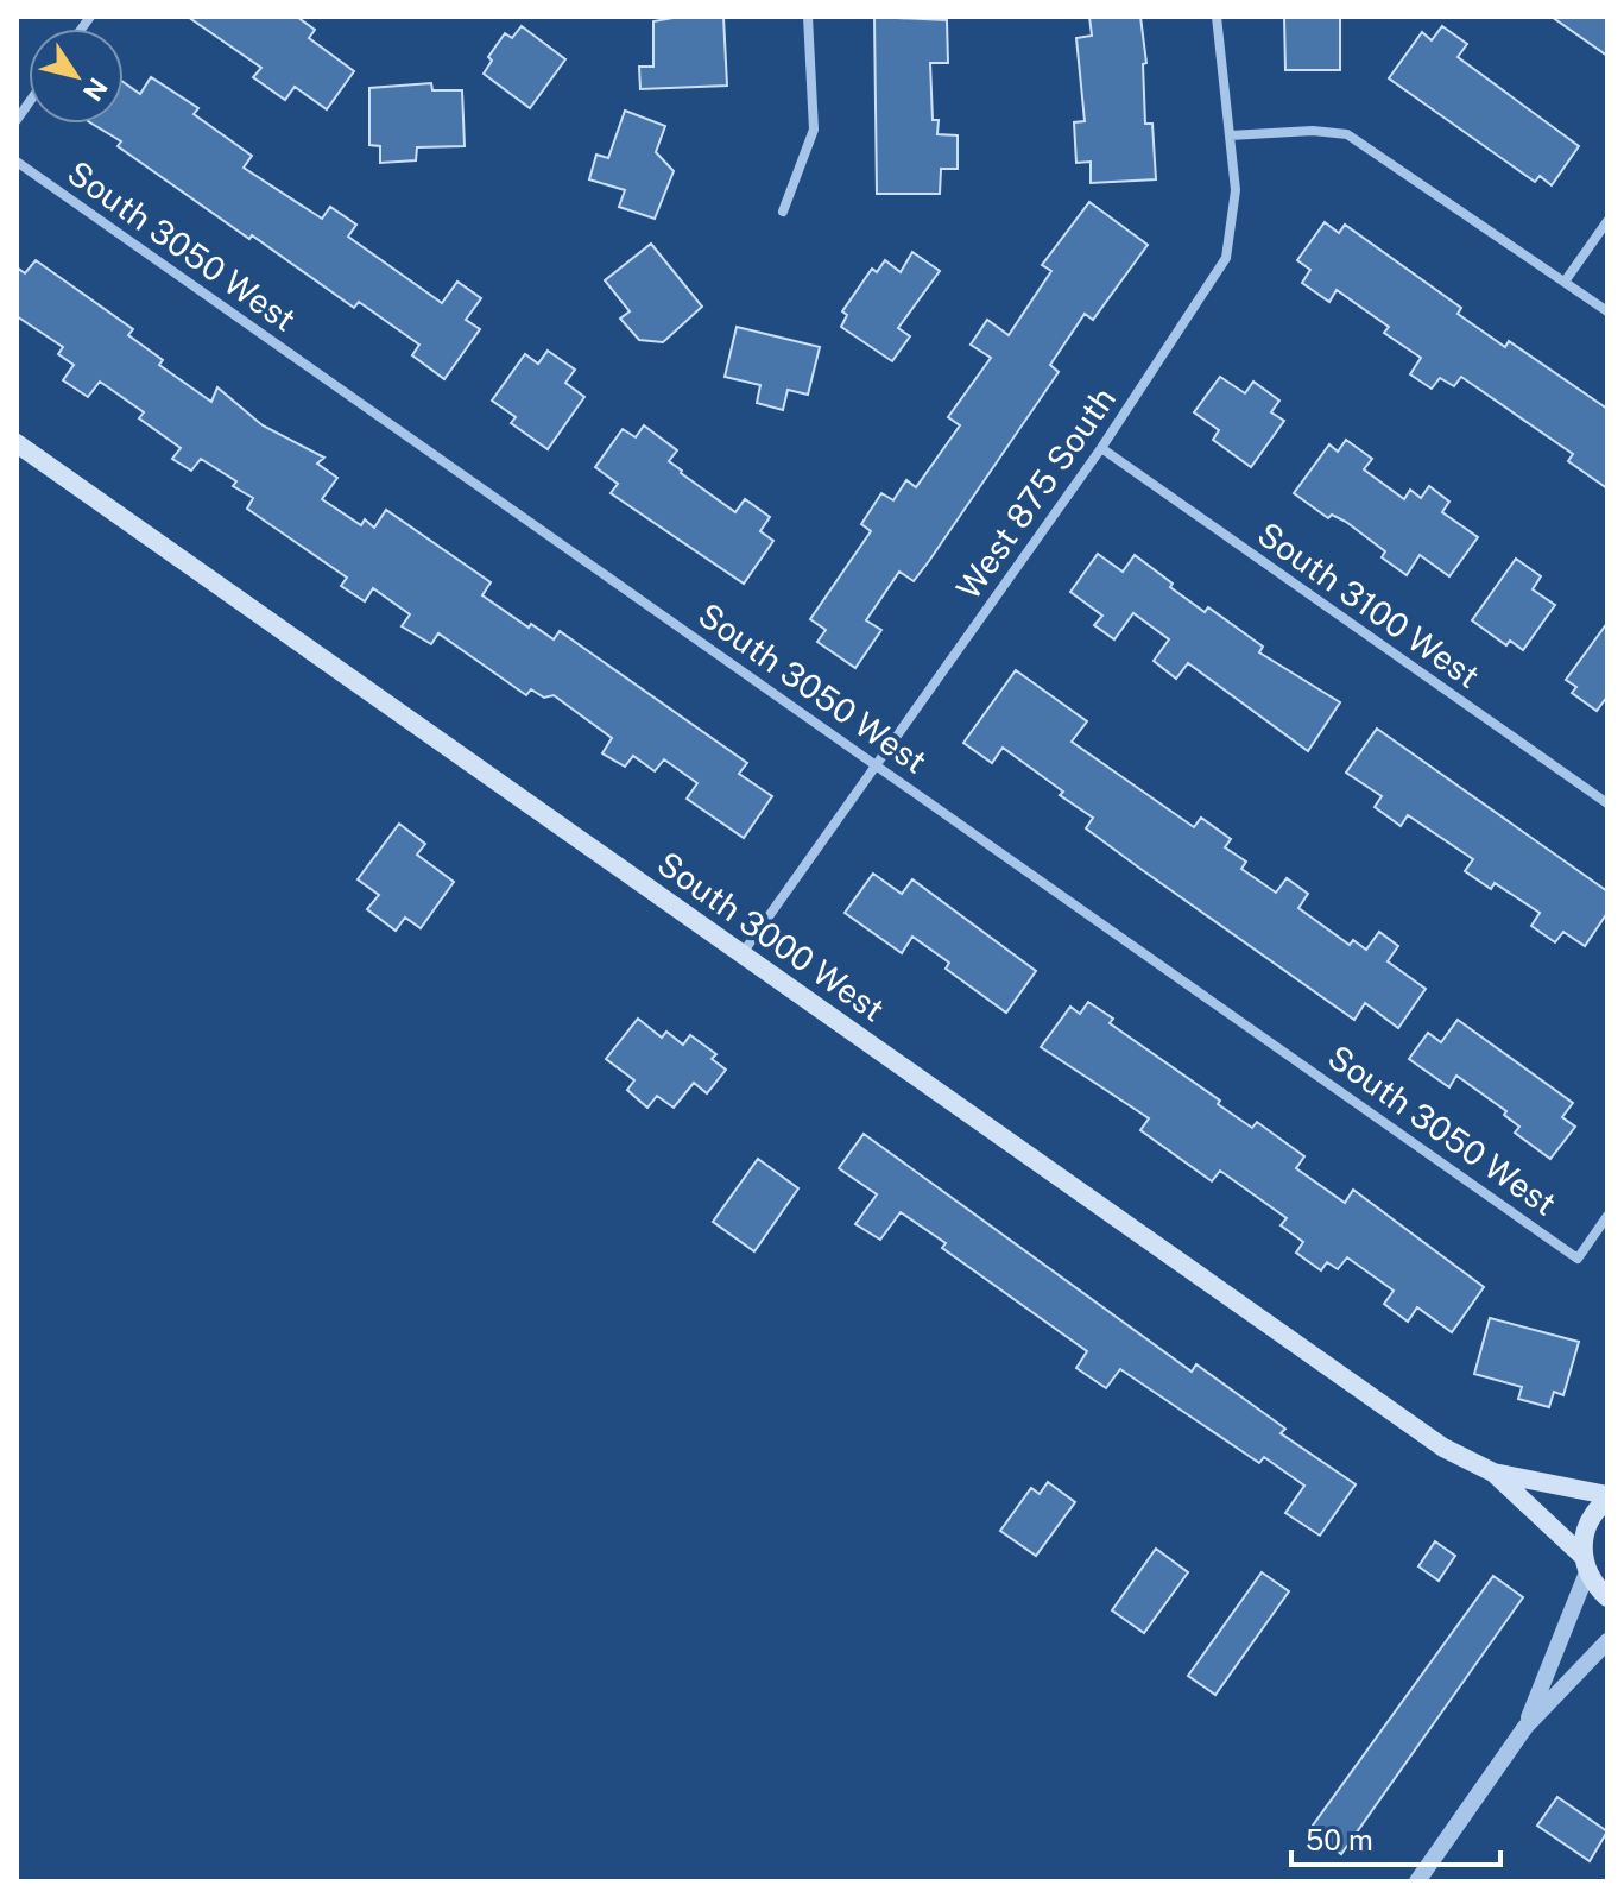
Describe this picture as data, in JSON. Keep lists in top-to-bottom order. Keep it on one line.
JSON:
{"streets":{"main road":["South 3000 West"],"street":["South 3050 West","West 875 South","South 3100 West"]},"crossings":[["South 3050 West","West 875 South"],["West 875 South","South 3100 West"],["West 875 South","South 3000 West"]],"scale_bar":"50 m","north":"bottom right"}
